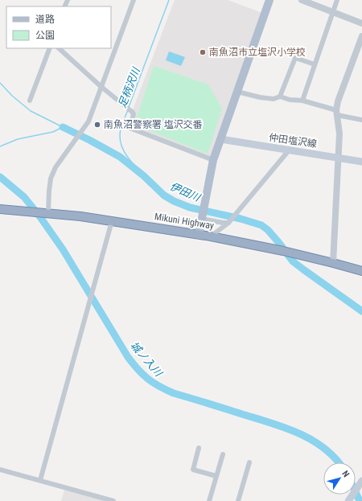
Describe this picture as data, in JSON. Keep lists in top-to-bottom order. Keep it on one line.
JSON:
{"streets":{"highway":["Mikuni Highway"],"main road":["仲田塩沢線"]},"water":["足柄沢川","伊田川","城ノ入川"],"places":["南魚沼市立塩沢小学校","南魚沼警察署 塩沢交番"],"legend":["道路","公園"],"north":"top right"}
